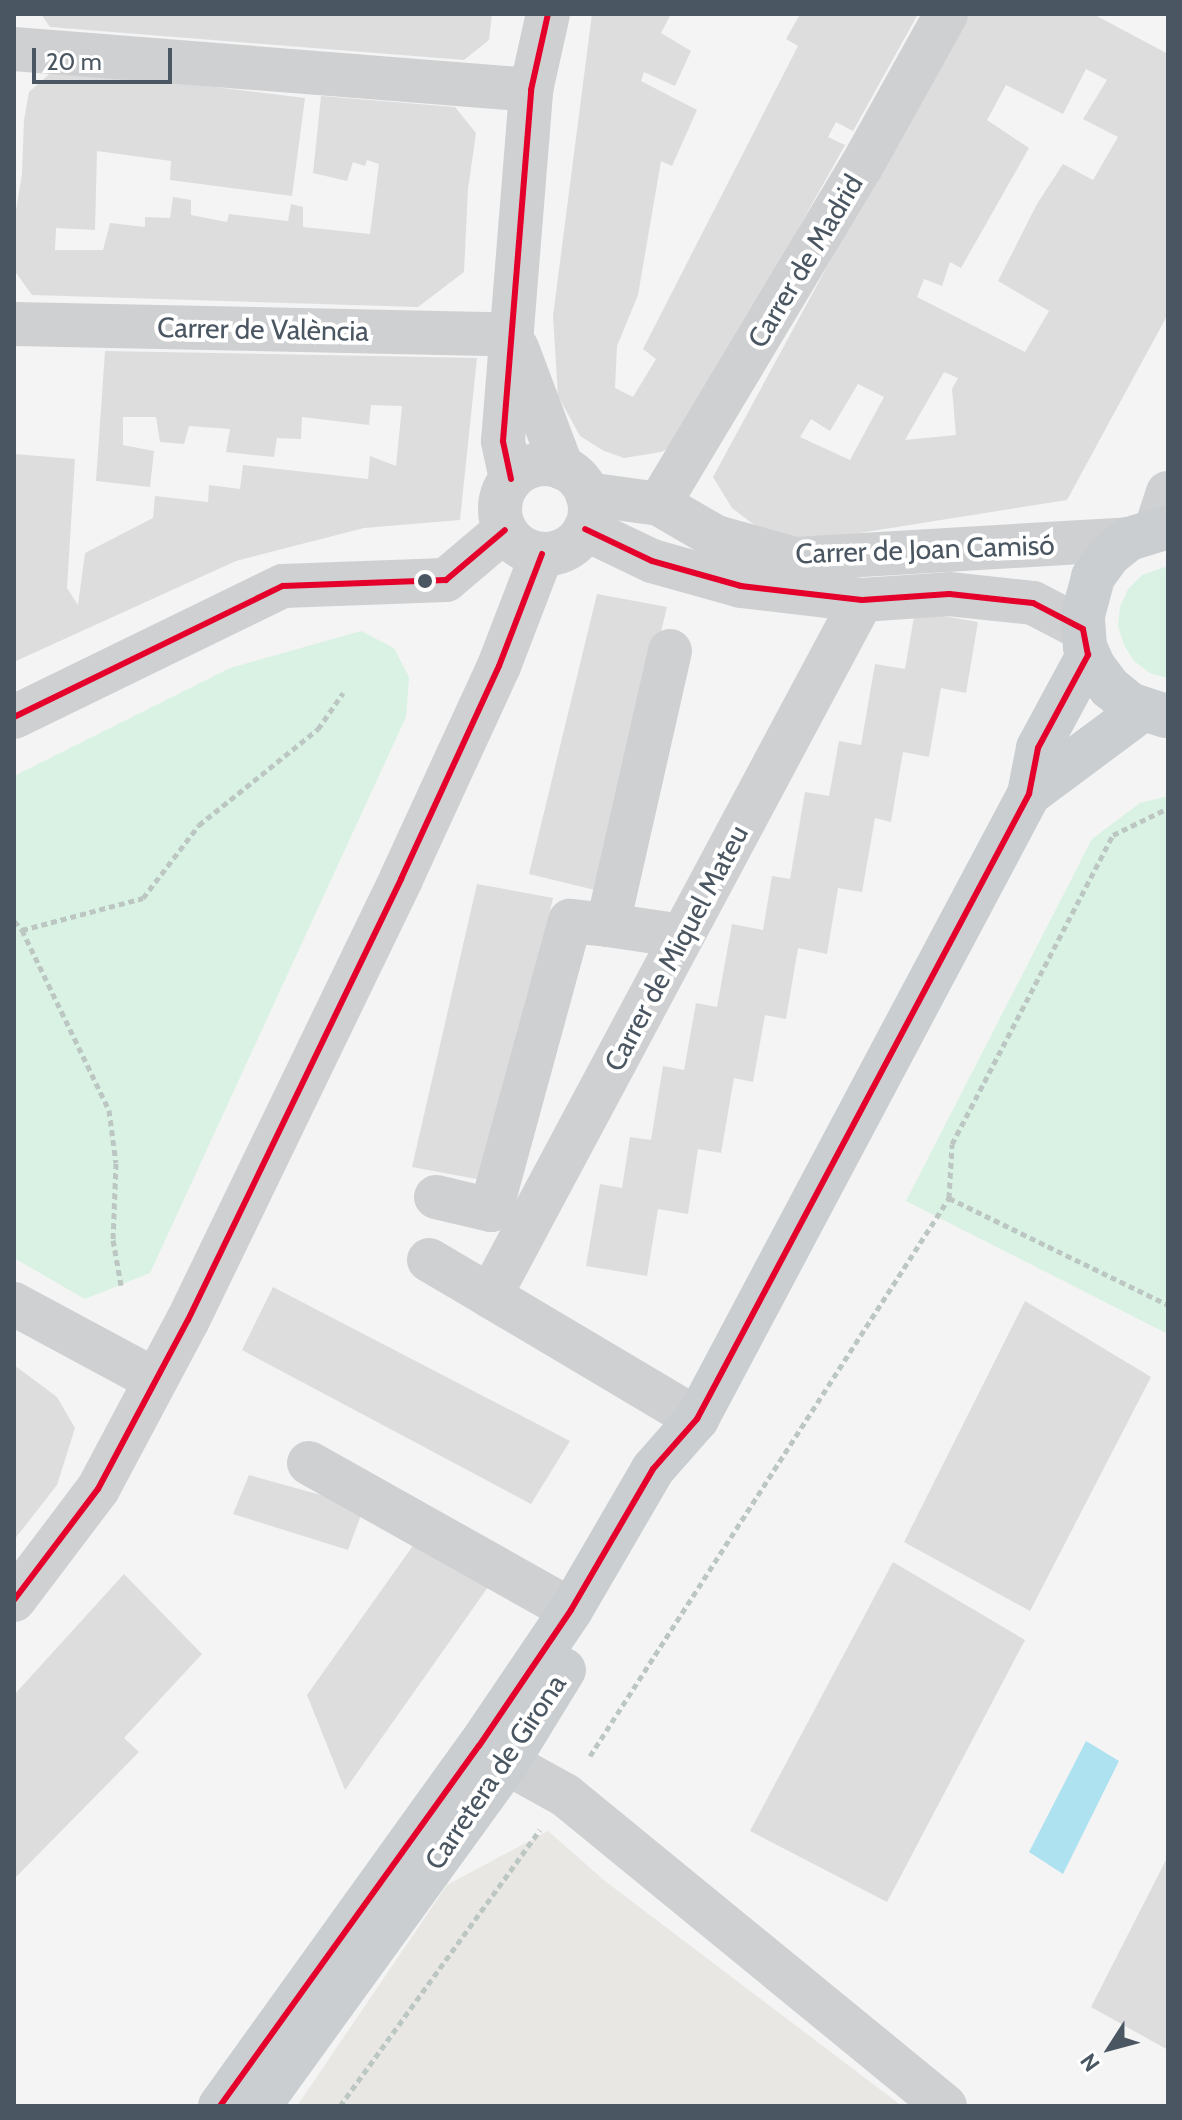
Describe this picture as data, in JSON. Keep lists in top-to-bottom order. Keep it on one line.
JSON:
{"streets":{"main road":["Carretera de Girona"],"street":["Carrer de Madrid","Carrer de València","Carrer de Joan Camisó","Carrer de Miquel Mateu"]},"crossings":[["Carrer de Madrid","Carrer de Joan Camisó"],["Carrer de Joan Camisó","Carrer de Miquel Mateu"]],"scale_bar":"20 m","north":"bottom left"}
